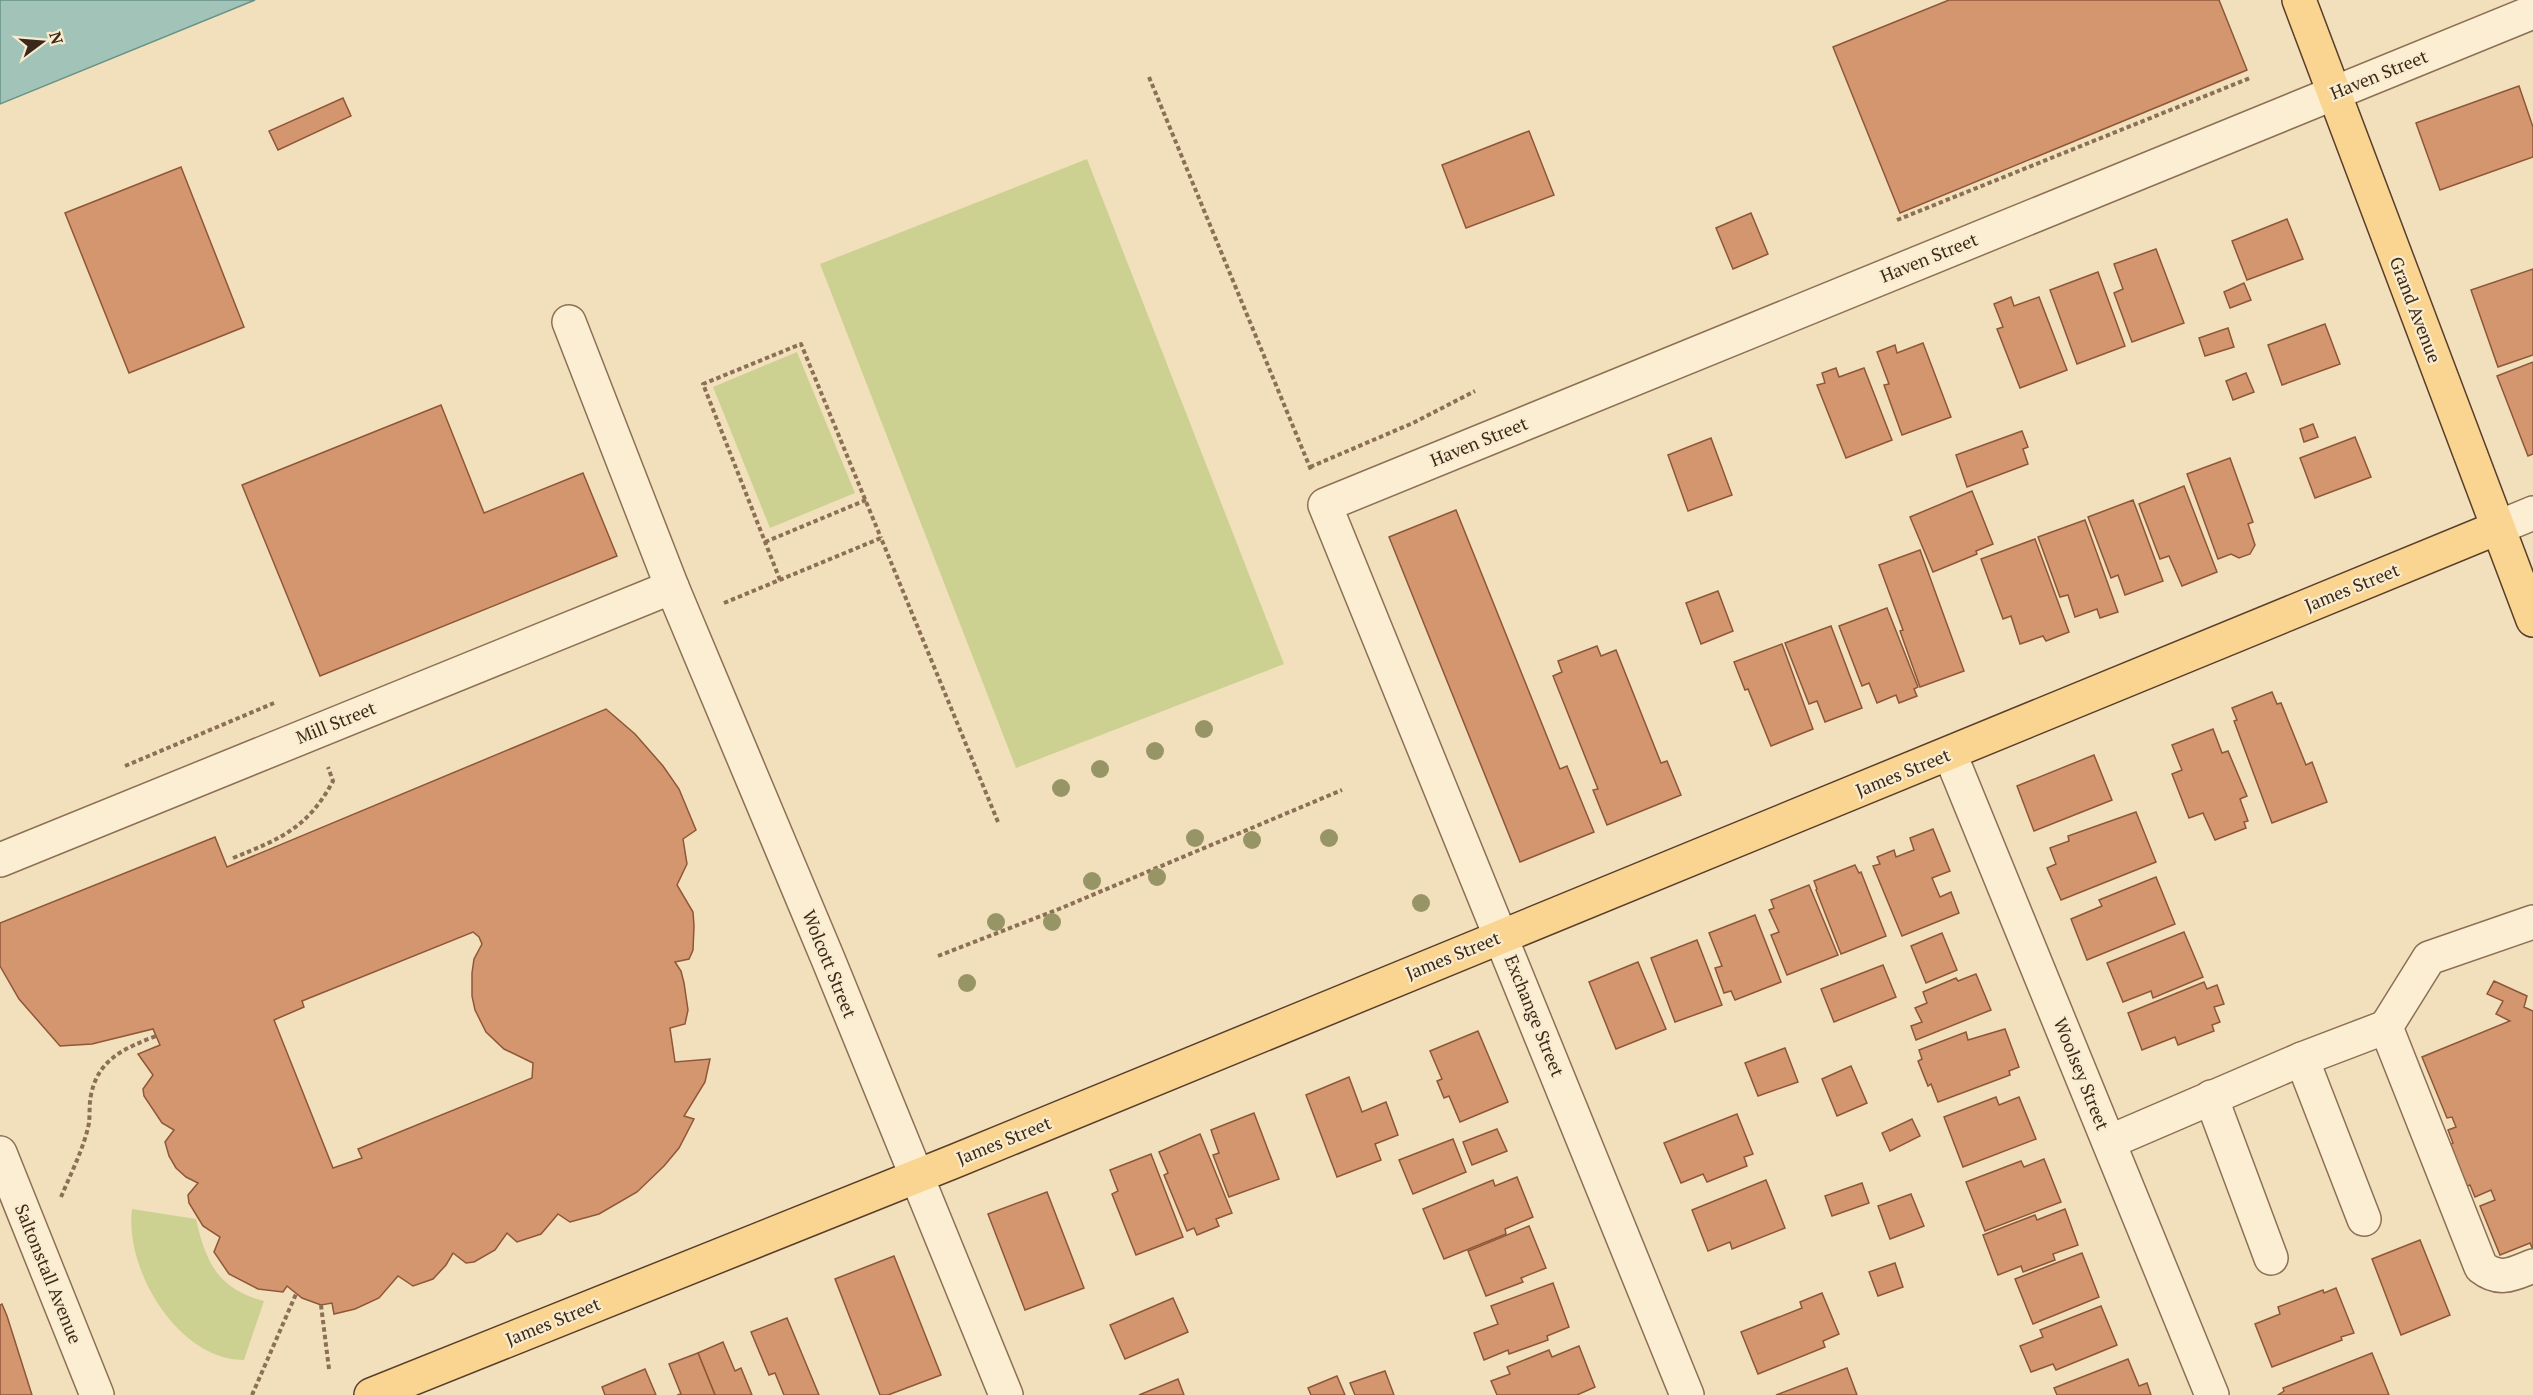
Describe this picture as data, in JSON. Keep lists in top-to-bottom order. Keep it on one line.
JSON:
{"streets":{"main road":["Grand Avenue","James Street"],"street":["Haven Street","Mill Street","Wolcott Street","Exchange Street","Woolsey Street","Saltonstall Avenue"]},"crossings":[["Haven Street","Grand Avenue"],["Haven Street","Exchange Street"],["Grand Avenue","James Street"],["James Street","Wolcott Street"],["James Street","Exchange Street"],["James Street","Woolsey Street"],["Mill Street","Wolcott Street"]],"north":"right"}
